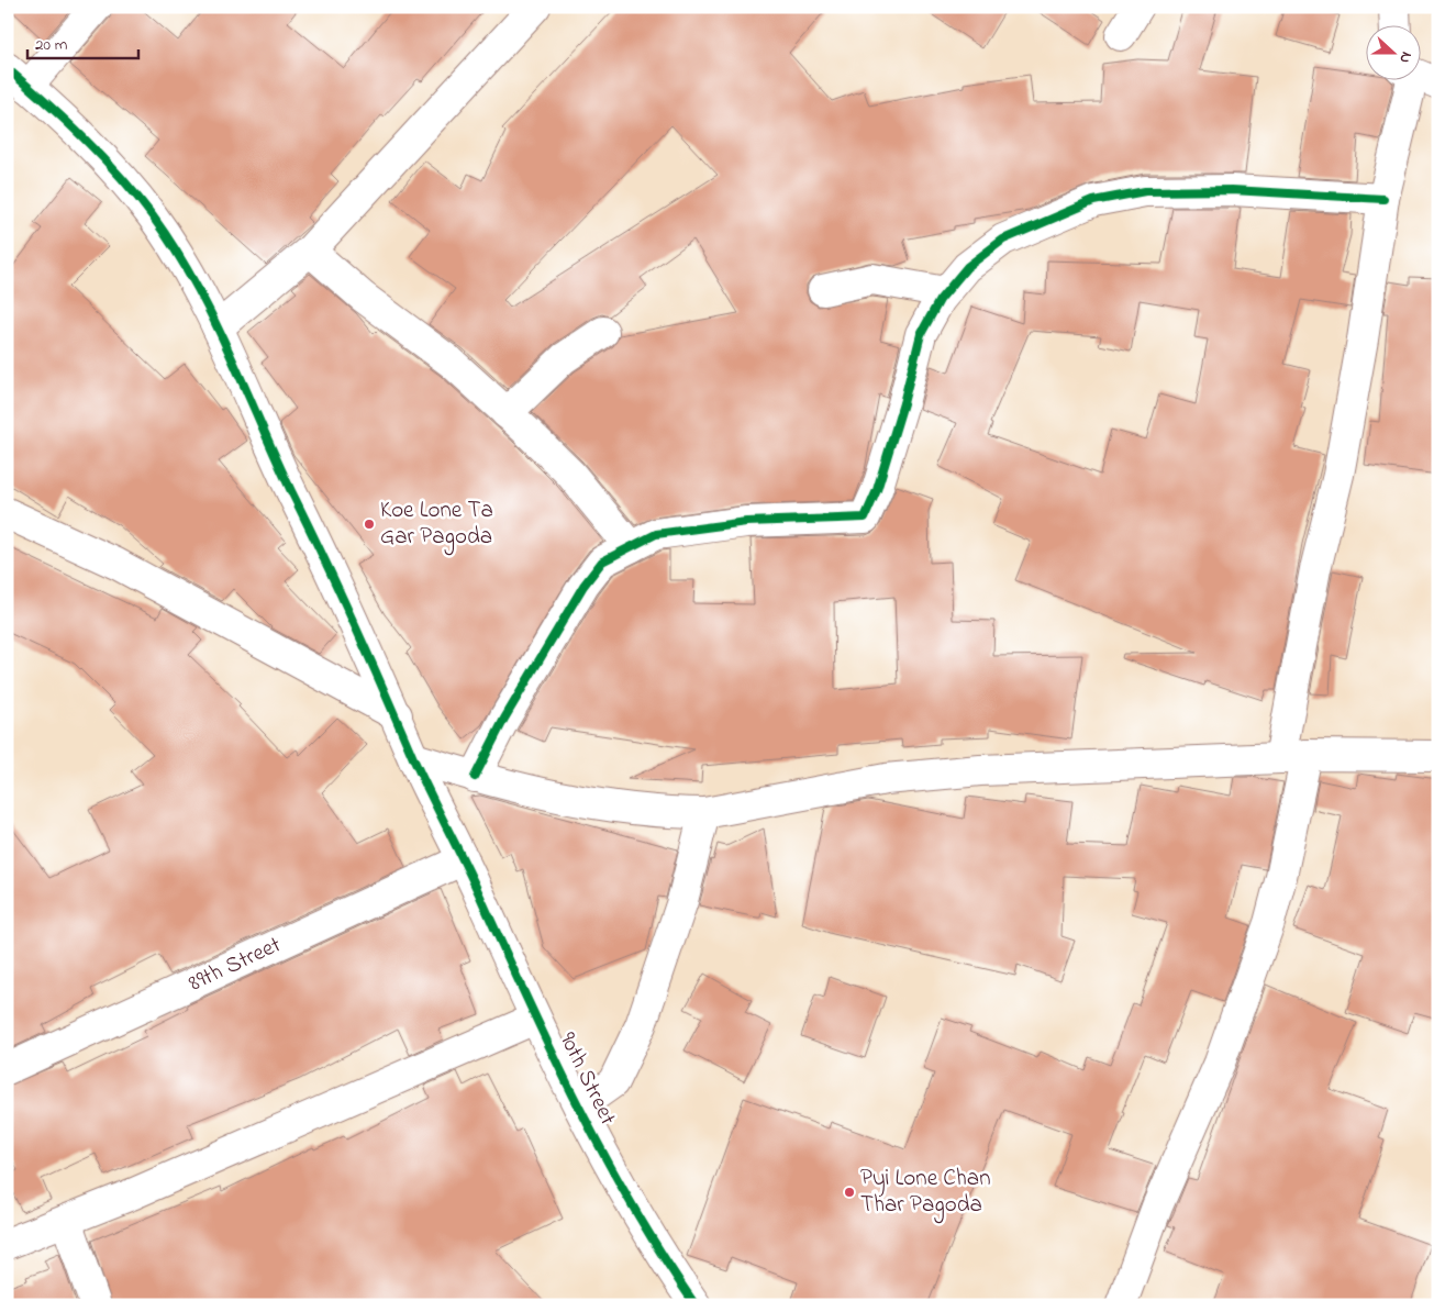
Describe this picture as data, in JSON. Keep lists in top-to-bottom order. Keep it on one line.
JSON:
{"streets":{"street":["89th Street","90th Street"]},"crossings":[["89th Street","90th Street"]],"places":["Koe Lone Ta Gar Pagoda","Pyi Lone Chan Thar Pagoda"],"scale_bar":"20 m","north":"right"}
